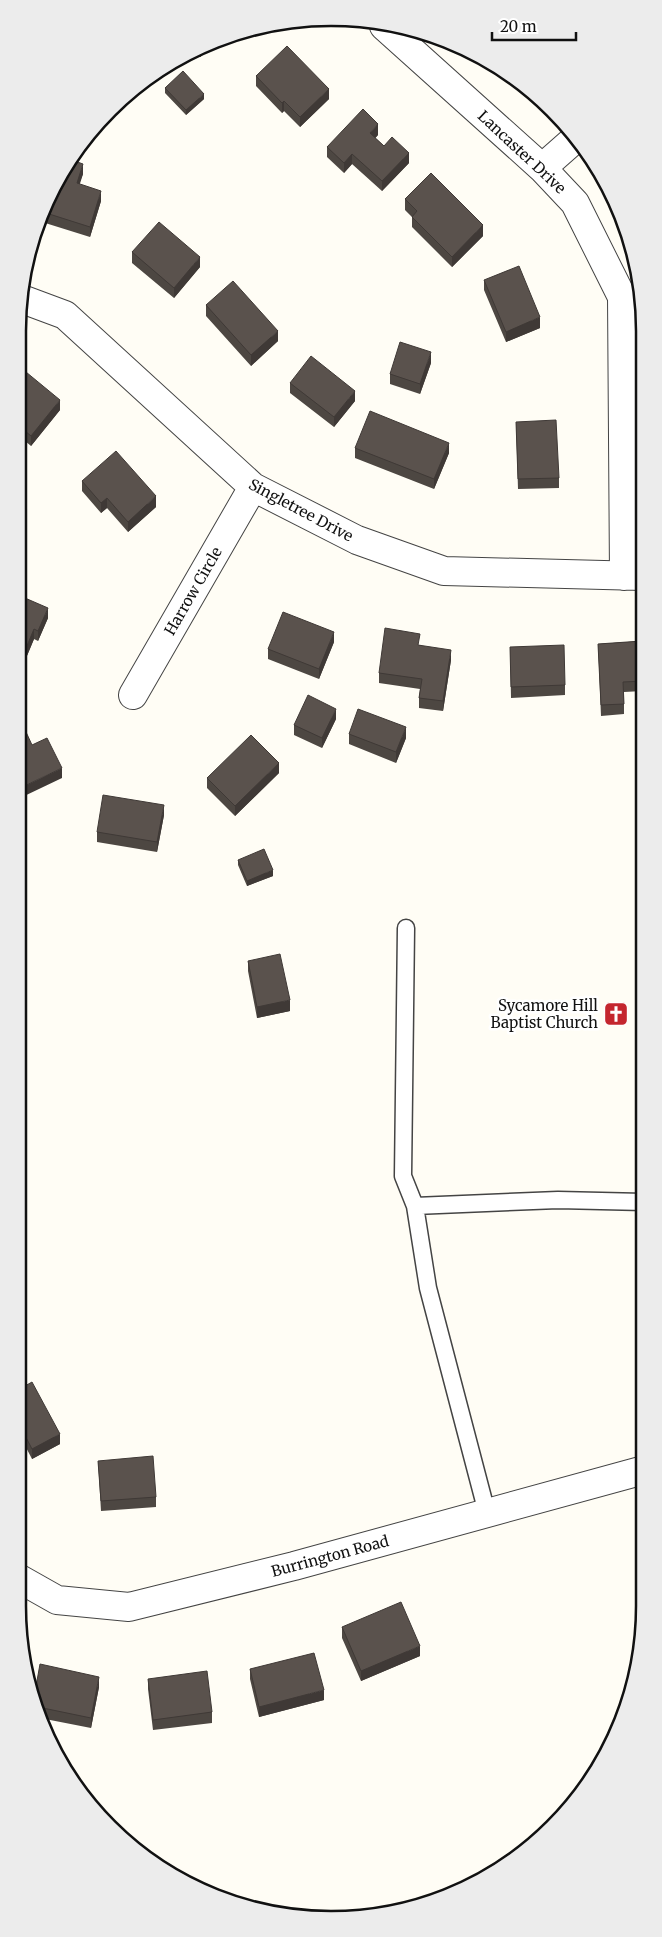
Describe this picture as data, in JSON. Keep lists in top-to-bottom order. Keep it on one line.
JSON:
{"streets":{"street":["Lancaster Drive","Singletree Drive","Harrow Circle","Burrington Road"]},"crossings":[["Lancaster Drive","Singletree Drive"],["Singletree Drive","Harrow Circle"]],"places":{"church":["Sycamore Hill Baptist Church"]},"scale_bar":"20 m"}
